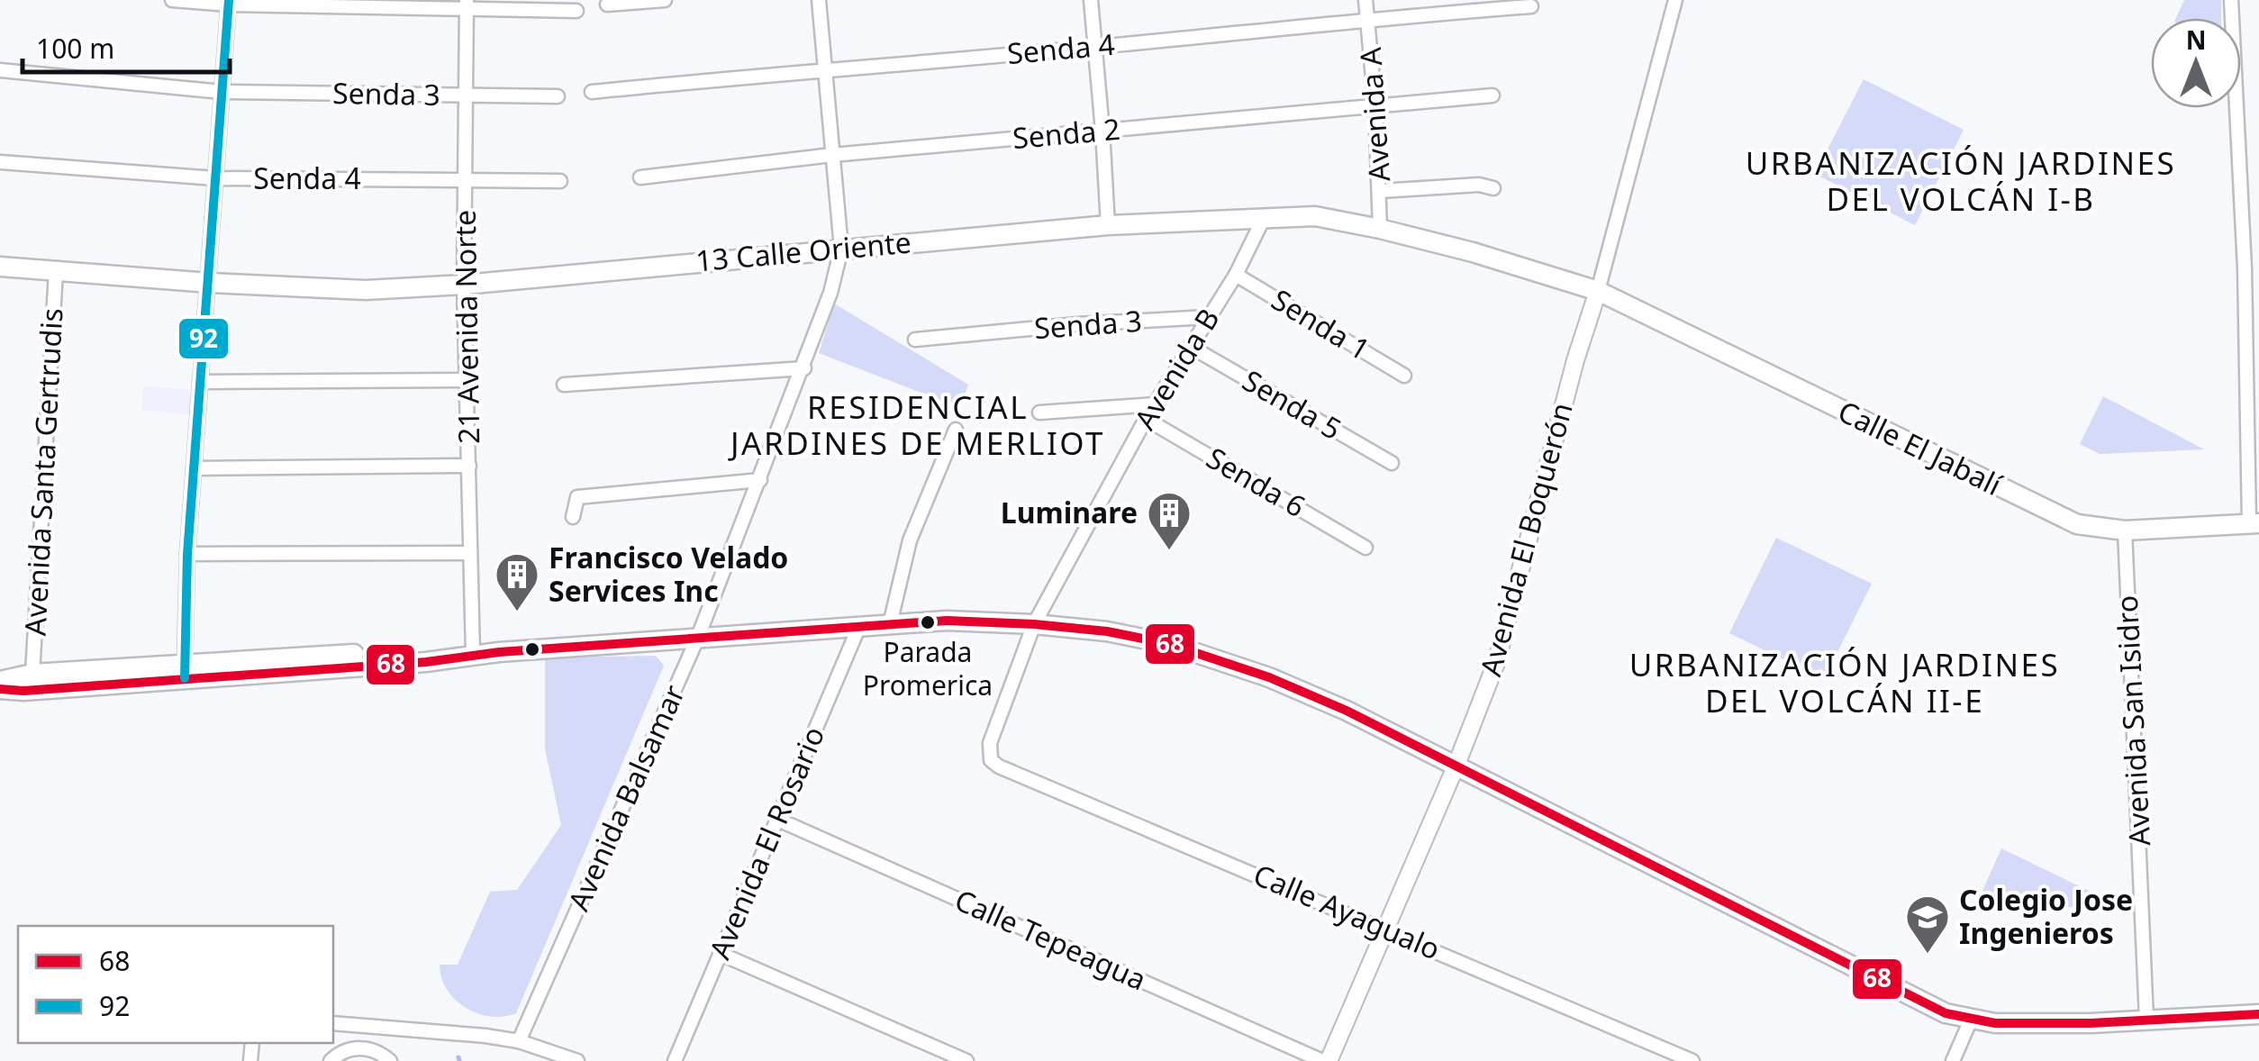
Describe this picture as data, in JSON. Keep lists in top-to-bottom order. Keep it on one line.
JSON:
{"streets":{"main road":["13 Calle Oriente","Calle El Jabalí"],"street":["Senda 4","Senda 3","Avenida A","Senda 2","Senda 1","21 Avenida Norte","Avenida B","Senda 5","Avenida Santa Gertrudis","Senda 6","Avenida El Boquerón","Avenida San Isidro","Avenida Balsamar","Avenida El Rosario","Calle Ayagualo","Calle Tepeagua"]},"crossings":[["Senda 4","Avenida A"],["Senda 4","21 Avenida Norte"],["Senda 4","Avenida Balsamar"],["Senda 3","21 Avenida Norte"],["Senda 3","Avenida B"],["Avenida A","Senda 2"],["Avenida A","13 Calle Oriente"],["Senda 2","Avenida Balsamar"],["13 Calle Oriente","21 Avenida Norte"],["13 Calle Oriente","Avenida B"],["13 Calle Oriente","Calle El Jabalí"],["13 Calle Oriente","Avenida Santa Gertrudis"],["13 Calle Oriente","Avenida El Boquerón"],["13 Calle Oriente","Avenida Balsamar"],["Senda 1","Avenida B"],["Avenida B","Senda 5"],["Avenida B","Senda 6"],["Avenida B","Calle Ayagualo"],["Calle El Jabalí","Avenida El Boquerón"],["Calle El Jabalí","Avenida San Isidro"],["Avenida El Boquerón","Calle Ayagualo"],["Avenida El Boquerón","Calle Tepeagua"],["Avenida El Rosario","Calle Tepeagua"]],"districts":["URBANIZACIÓN JARDINES DEL VOLCÁN I-B","RESIDENCIAL JARDINES DE MERLIOT","URBANIZACIÓN JARDINES DEL VOLCÁN II-E"],"places":{"building":["Luminare","Francisco Velado Services Inc"],"other":["Parada Promerica"],"school or university":["Colegio Jose Ingenieros"]},"lines":["transit line 92","transit line 68"],"legend":["68","92"],"scale_bar":"100 m","north":"top"}
